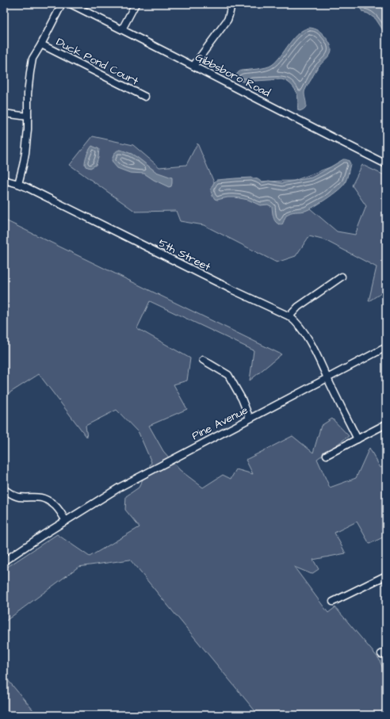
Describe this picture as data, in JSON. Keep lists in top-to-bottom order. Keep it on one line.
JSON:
{"streets":{"street":["Duck Pond Court","Gibbsboro Road","5th Street","Pine Avenue"]},"crossings":[["5th Street","Pine Avenue"]]}
